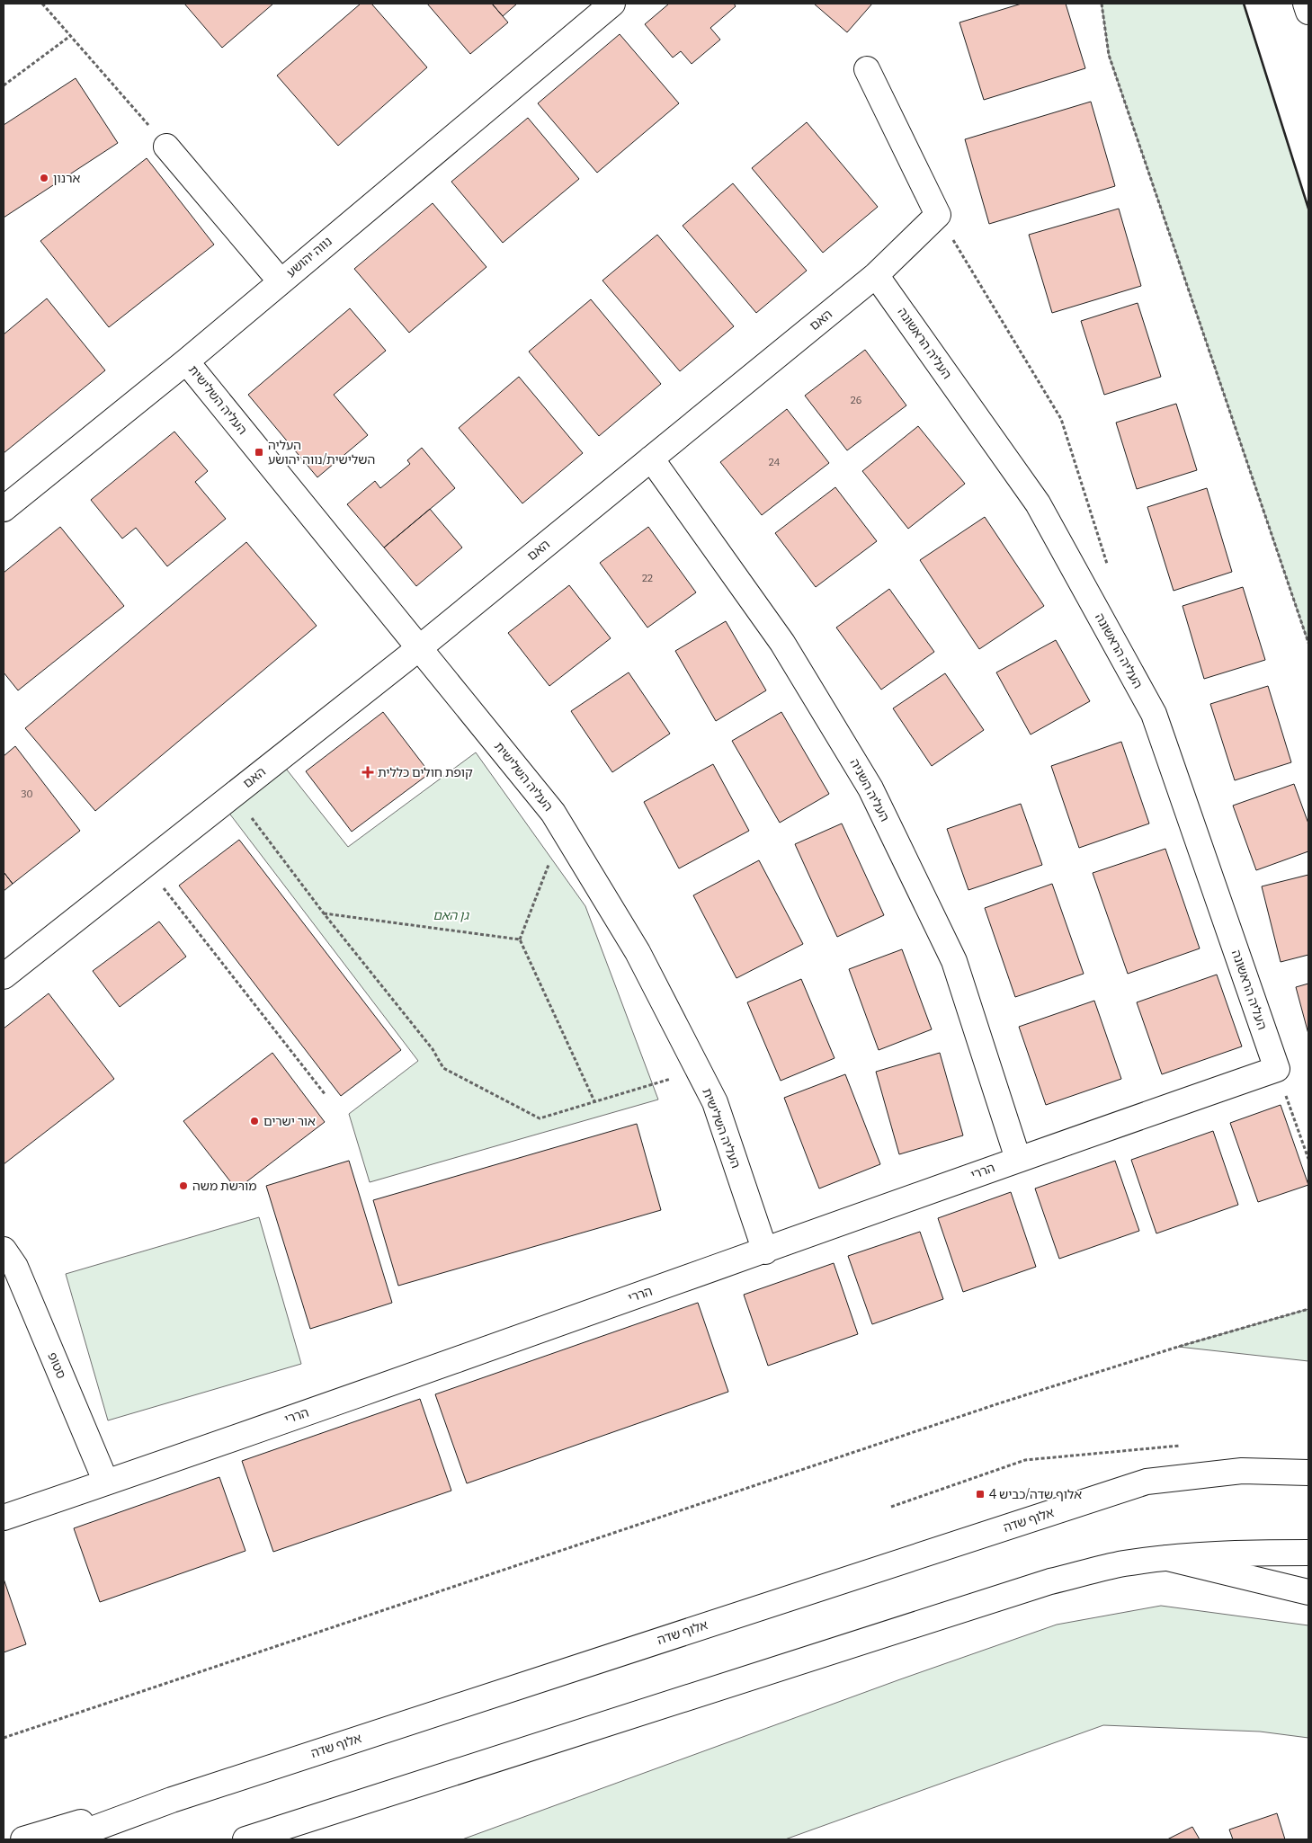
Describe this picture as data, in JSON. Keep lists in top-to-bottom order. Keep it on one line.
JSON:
{"streets":{"main road":["נווה יהושע","האם","העליה הראשונה","העליה השלישית","העליה השניה","הררי","סטופ","אלוף שדה"]},"crossings":[["נווה יהושע","העליה השלישית"],["האם","העליה הראשונה"],["האם","העליה השלישית"],["האם","העליה השניה"],["העליה הראשונה","הררי"],["העליה השלישית","הררי"],["העליה השניה","הררי"],["הררי","סטופ"]],"parks":["גן האם"],"places":{"other":["ארנון","אור ישרים","מורשת משה"],"transit":["העליה השלישית/נווה יהושע","אלוף שדה/כביש 4"],"health":["קופת חולים כללית"]},"house_numbers":["26","24","22","30"]}
